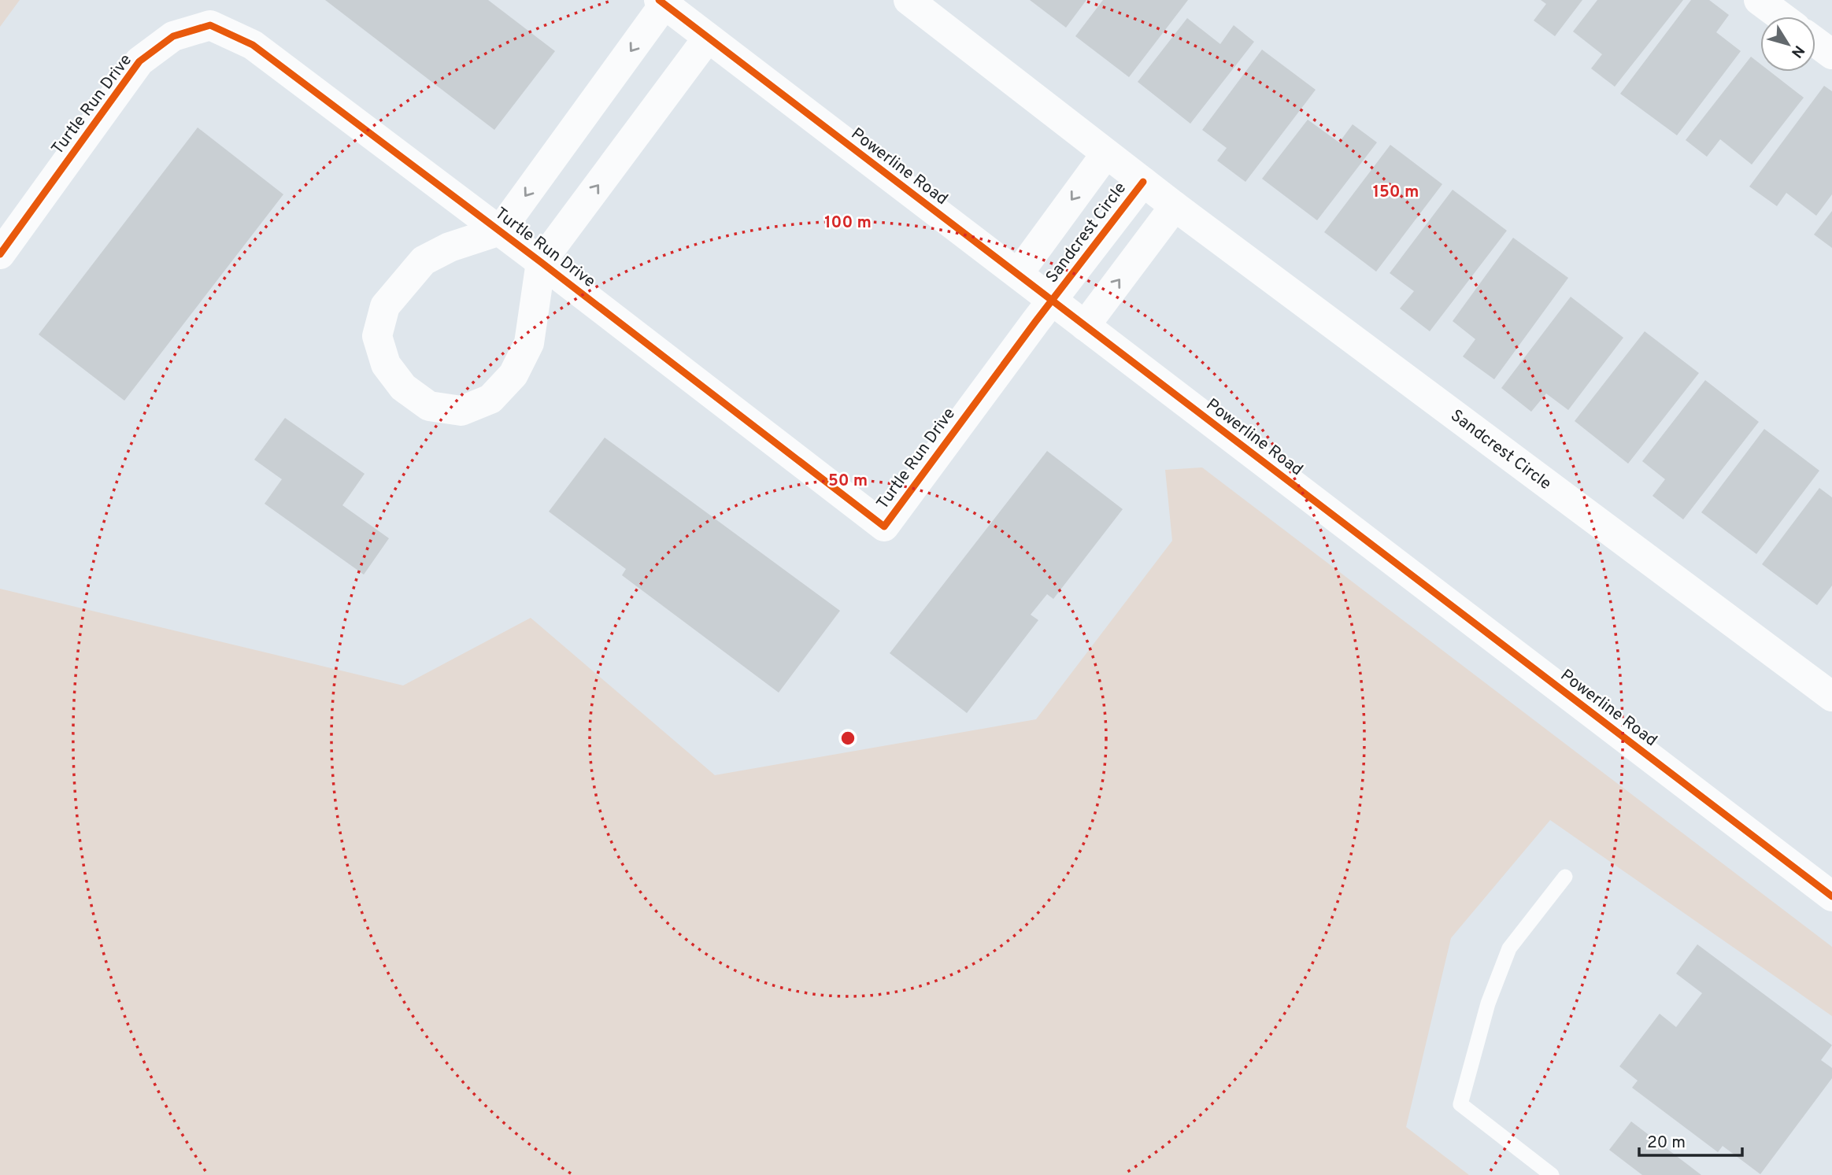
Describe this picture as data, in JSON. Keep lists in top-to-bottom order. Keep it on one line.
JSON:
{"streets":{"street":["Turtle Run Drive","Powerline Road","Sandcrest Circle"]},"crossings":[["Turtle Run Drive","Powerline Road"],["Turtle Run Drive","Sandcrest Circle"],["Powerline Road","Sandcrest Circle"]],"scale_bar":"20 m","north":"bottom right","rings":["150 m","100 m","50 m"]}
